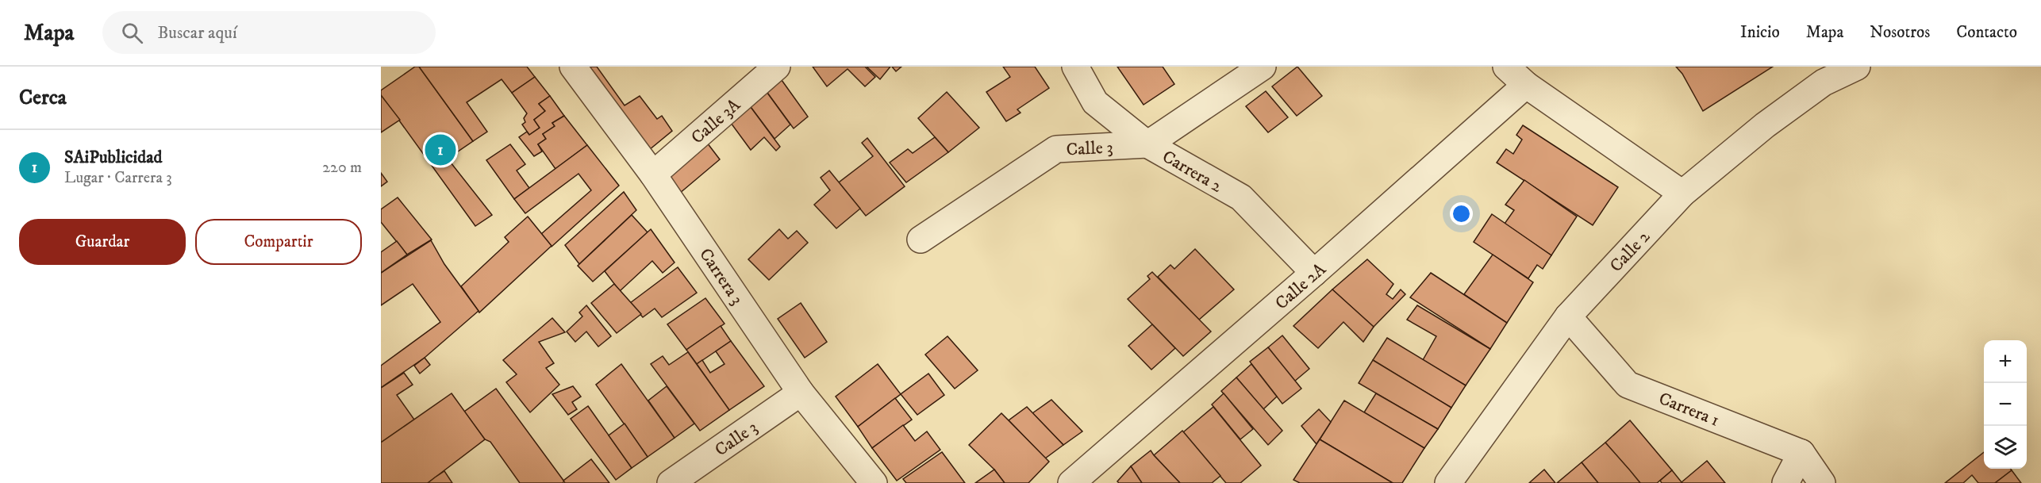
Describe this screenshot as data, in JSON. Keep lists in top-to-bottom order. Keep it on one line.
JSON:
{"streets":{"street":["Calle 3A","Calle 3","Carrera 2","Calle 2","Carrera 3","Calle 2A","Carrera 1"]},"crossings":[["Calle 3A","Carrera 3"],["Calle 3","Carrera 2"],["Calle 3","Carrera 3"],["Carrera 2","Calle 2A"],["Calle 2","Carrera 1"]],"page":{"header":"Mapa","search":"Buscar aquí","nav":["Inicio","Mapa","Nosotros","Contacto"],"heading":"Cerca","list":[{"mark":"1","name":"SAiPublicidad","note":"Lugar · Carrera 3","value":"220 m"}],"pins":"1","buttons":["Guardar","Compartir"],"map_buttons":["+","−"]}}
